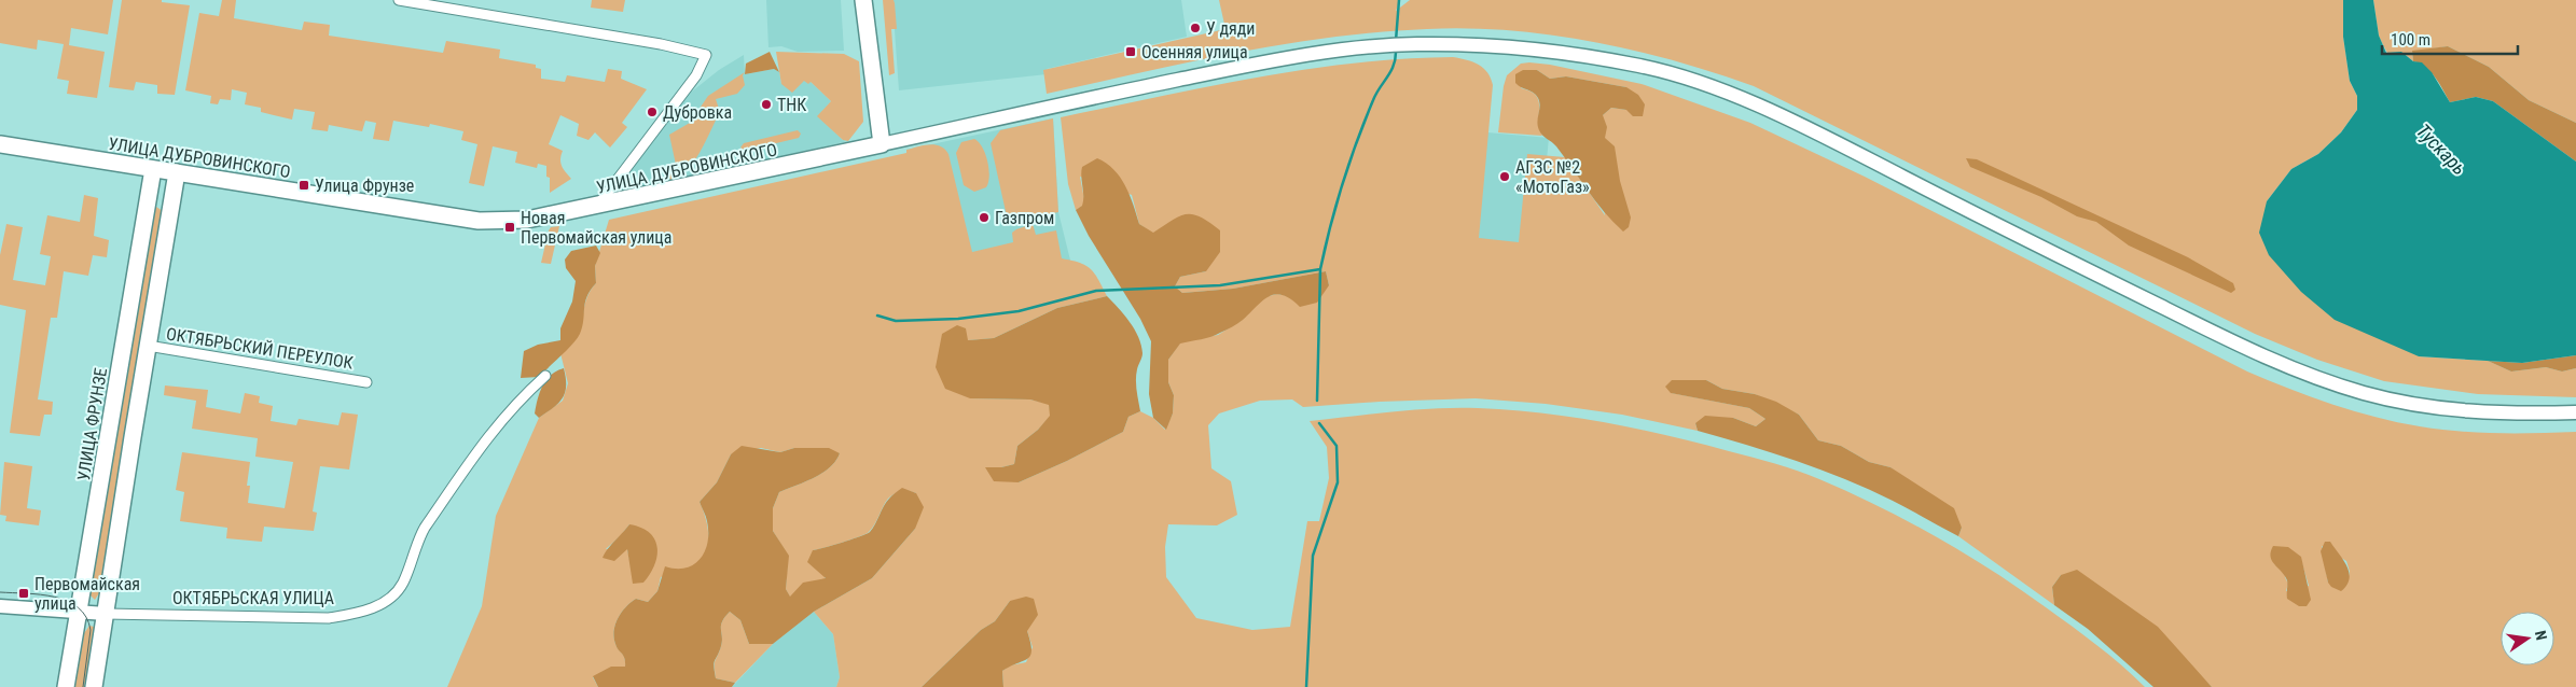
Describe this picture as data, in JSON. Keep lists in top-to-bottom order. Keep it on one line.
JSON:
{"streets":{"main road":["УЛИЦА ДУБРОВИНСКОГО","УЛИЦА ФРУНЗЕ","ОКТЯБРЬСКАЯ УЛИЦА"],"street":["ОКТЯБРЬСКИЙ ПЕРЕУЛОК"]},"crossings":[["УЛИЦА ДУБРОВИНСКОГО","УЛИЦА ФРУНЗЕ"],["УЛИЦА ФРУНЗЕ","ОКТЯБРЬСКАЯ УЛИЦА"]],"water":["Тускарь"],"places":{"other":["У дяди","ТНК","Дубровка","АГЗС №2 «МотоГаз»","Газпром"],"transit":["Осенняя улица","Улица Фрунзе","Новая Первомайская улица","Первомайская улица"]},"scale_bar":"100 m","north":"right"}
